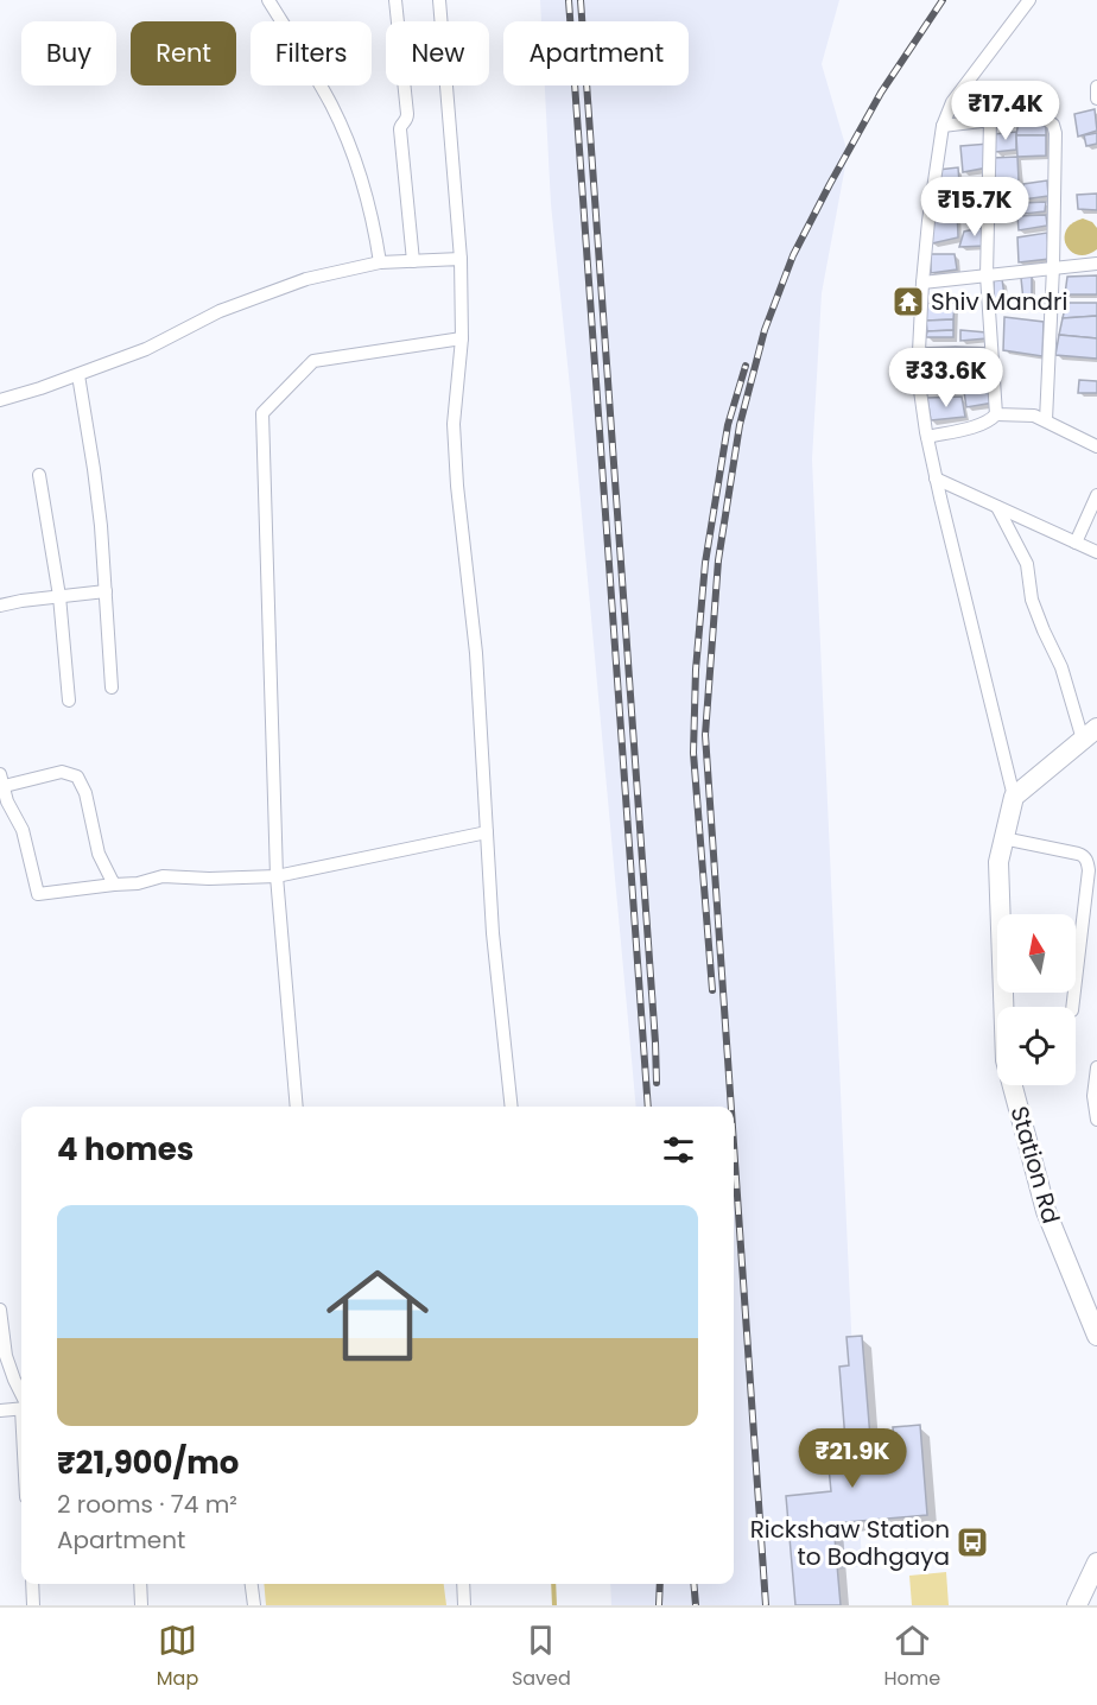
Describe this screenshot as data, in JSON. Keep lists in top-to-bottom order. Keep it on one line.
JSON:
{"streets":{"street":["Station Rd"]},"places":{"temple":["Shiv Mandri"],"bus stop":["Rickshaw Station to Bodhgaya"]},"north":"top","page":{"chip":["Buy","Rent","Filters","New","Apartment"],"price":["₹17.4K","₹15.7K","₹33.6K","₹21.9K"],"heading":"4 homes","list":[{"name":"₹21,900/mo","note":"2 rooms · 74 m² · Apartment"}],"tabs":["Map","Saved","Home"]}}
